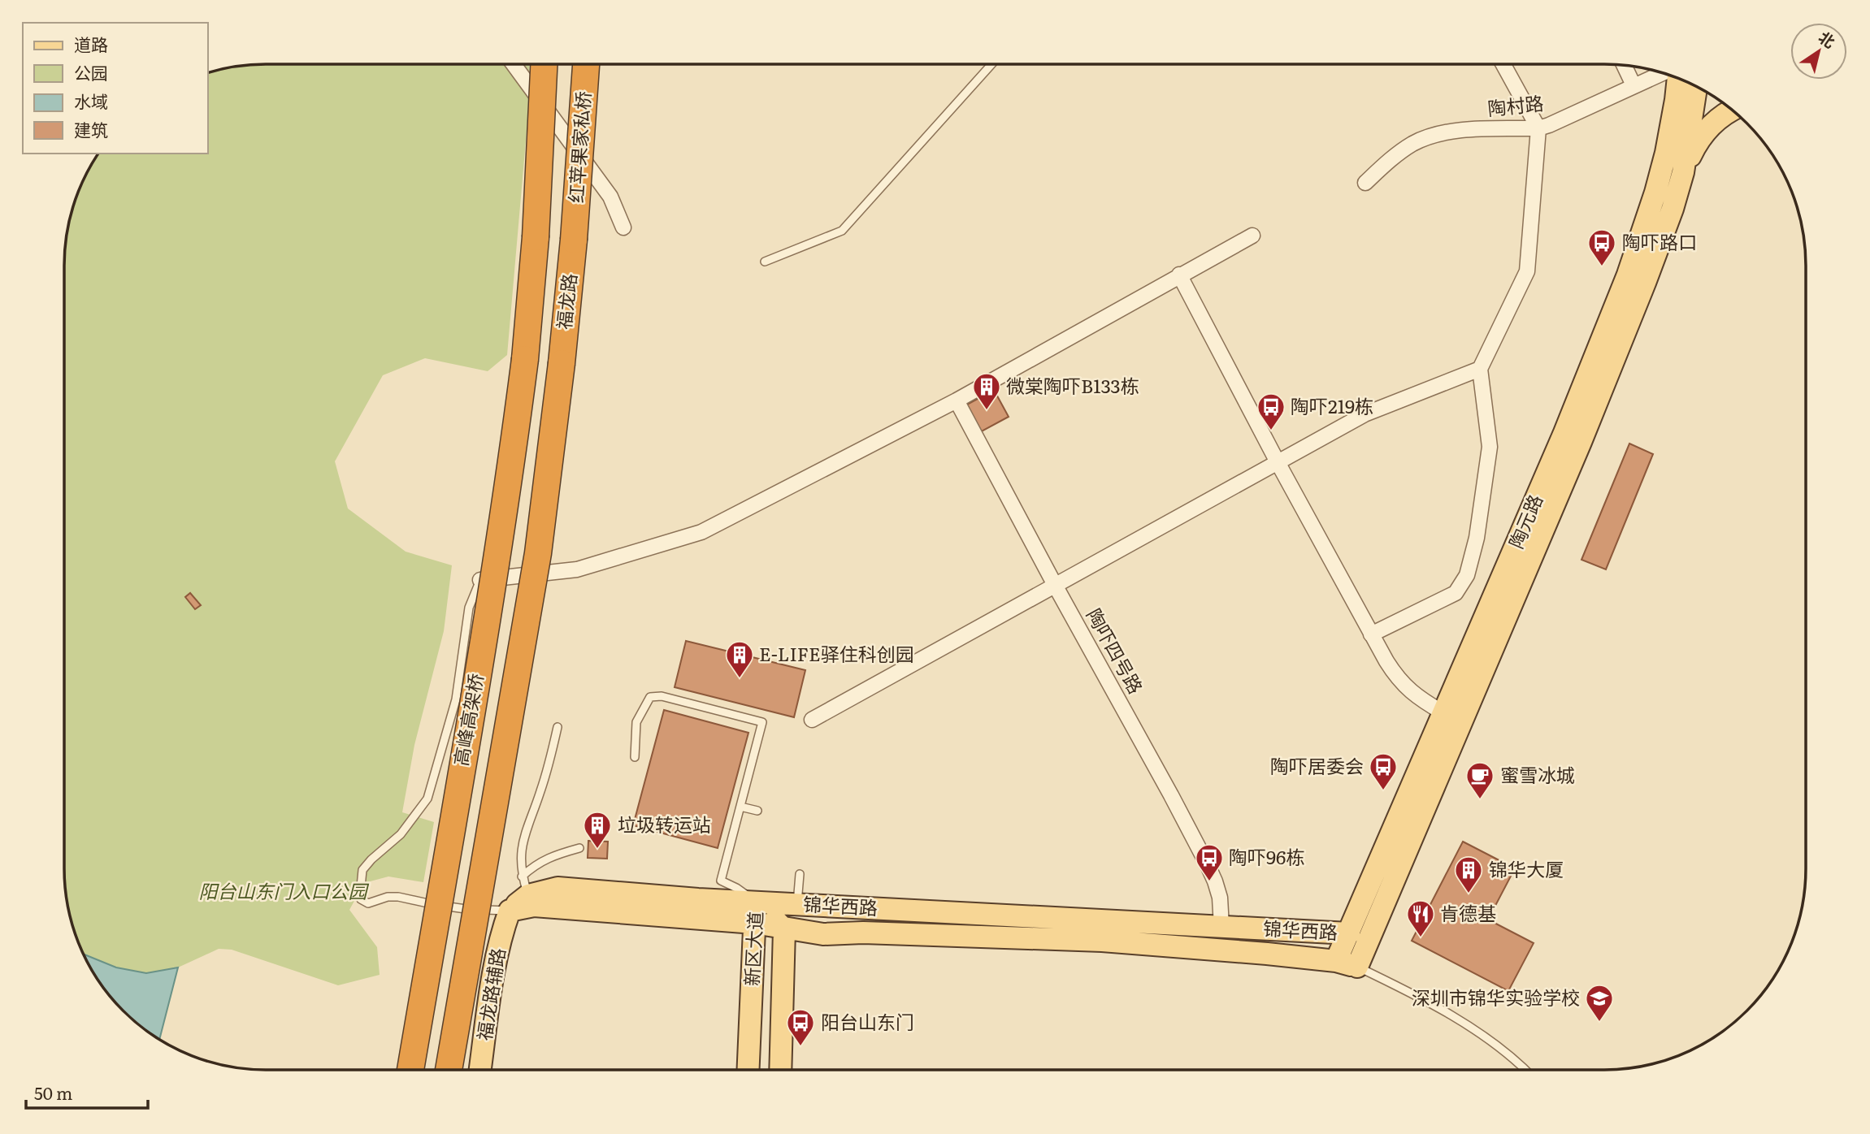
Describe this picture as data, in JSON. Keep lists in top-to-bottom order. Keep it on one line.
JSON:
{"streets":{"highway":["红苹果家私桥","福龙路","高峰高架桥"],"main road":["陶元路","锦华西路","新区大道","福龙路辅路"],"street":["陶村路","陶吓四号路"]},"crossings":[["红苹果家私桥","福龙路"],["福龙路","高峰高架桥"],["陶元路","锦华西路"],["陶吓四号路","锦华西路"],["锦华西路","新区大道"],["锦华西路","福龙路辅路"]],"parks":["阳台山东门入口公园"],"places":{"bus stop":["陶吓路口","陶吓219栋","陶吓居委会","陶吓96栋","阳台山东门"],"building":["微棠陶吓B133栋","E-LIFE驿住科创园","垃圾转运站","锦华大厦"],"cafe":["蜜雪冰城"],"restaurant":["肯德基"],"school or university":["深圳市锦华实验学校"]},"legend":["道路","公园","水域","建筑"],"scale_bar":"50 m","north":"top right"}
